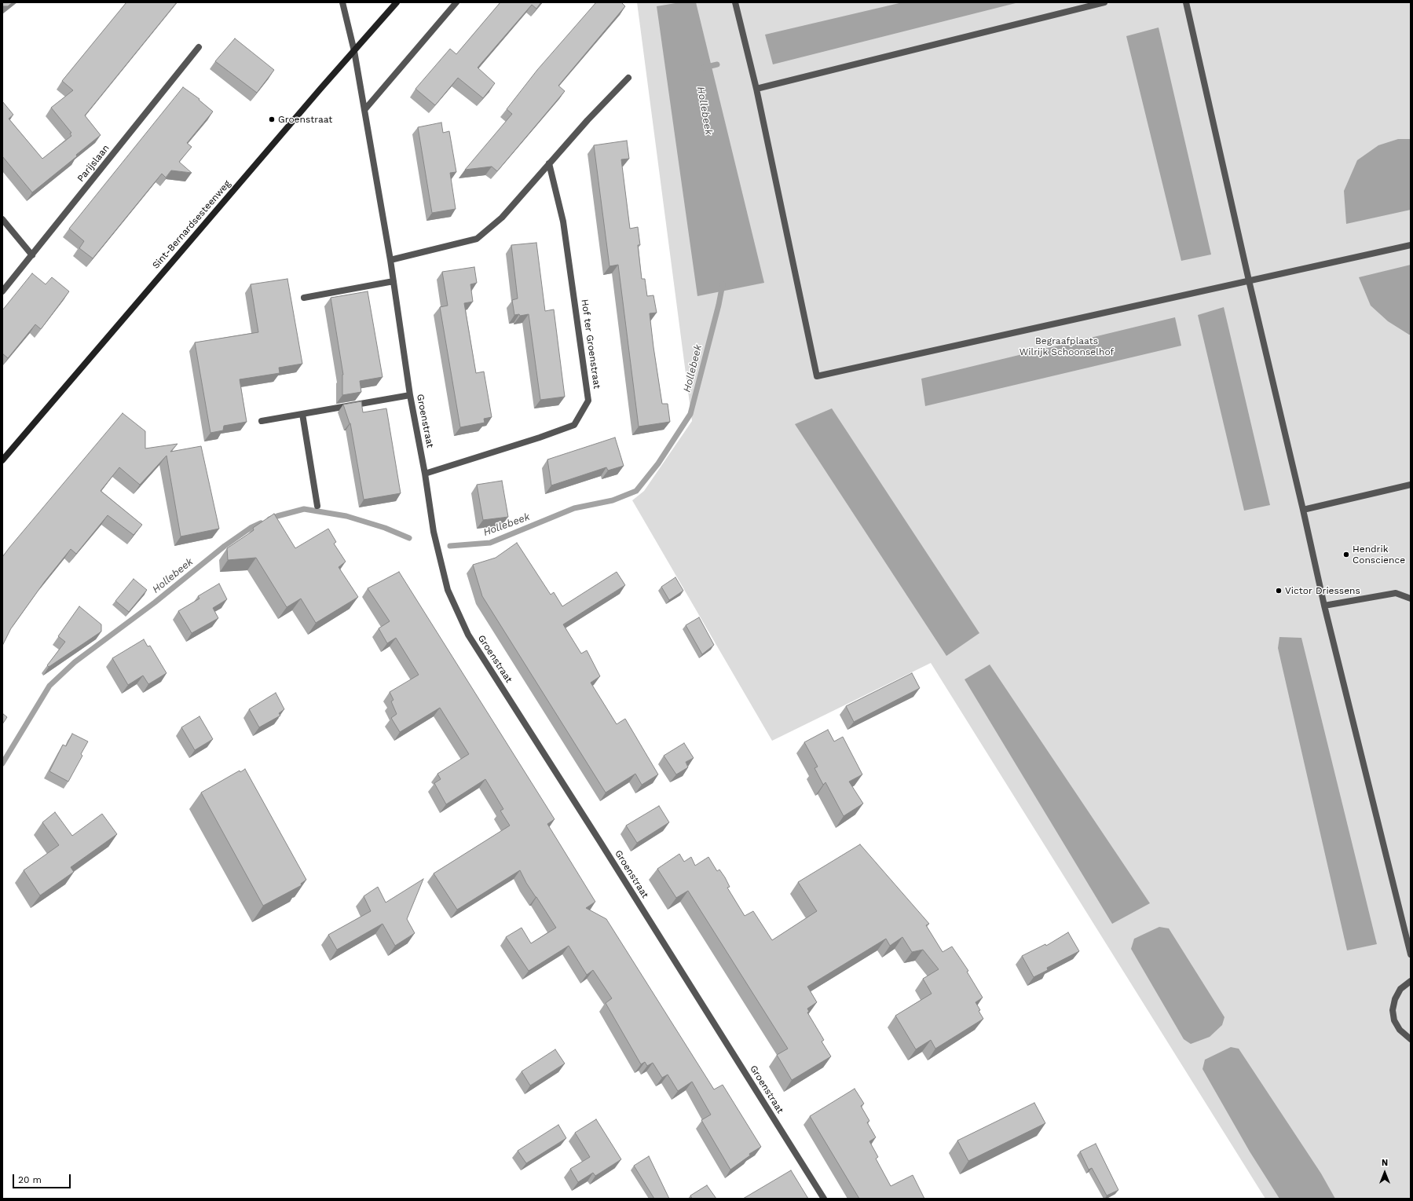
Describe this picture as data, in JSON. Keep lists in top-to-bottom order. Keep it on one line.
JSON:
{"streets":{"main road":["Sint-Bernardsesteenweg"],"street":["Parijslaan","Hof ter Groenstraat","Groenstraat"]},"crossings":[["Sint-Bernardsesteenweg","Groenstraat"],["Hof ter Groenstraat","Groenstraat"]],"water":["Hollebeek"],"parks":["Begraafplaats Wilrijk Schoonselhof"],"places":["Groenstraat","Hendrik Conscience","Victor Driessens"],"scale_bar":"20 m","north":"top"}
